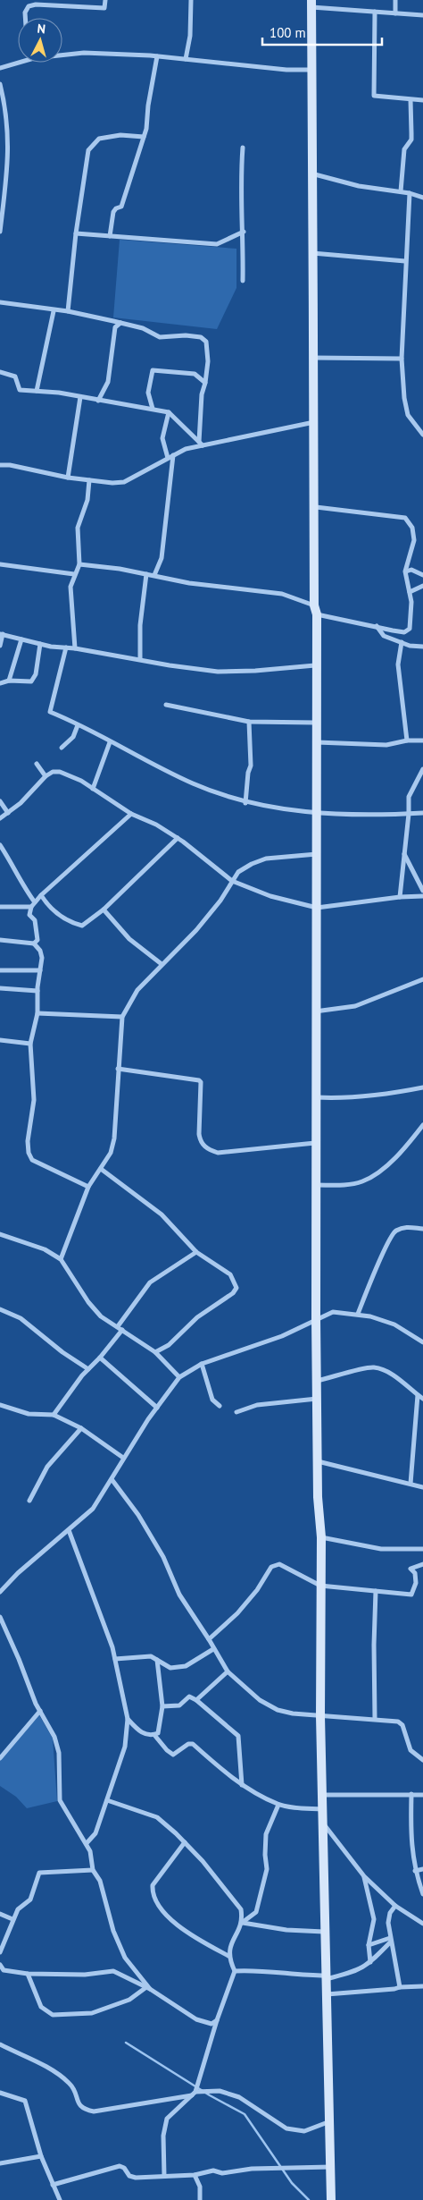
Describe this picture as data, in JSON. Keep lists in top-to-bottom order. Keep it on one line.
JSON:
{"scale_bar":"100 m","north":"top"}
